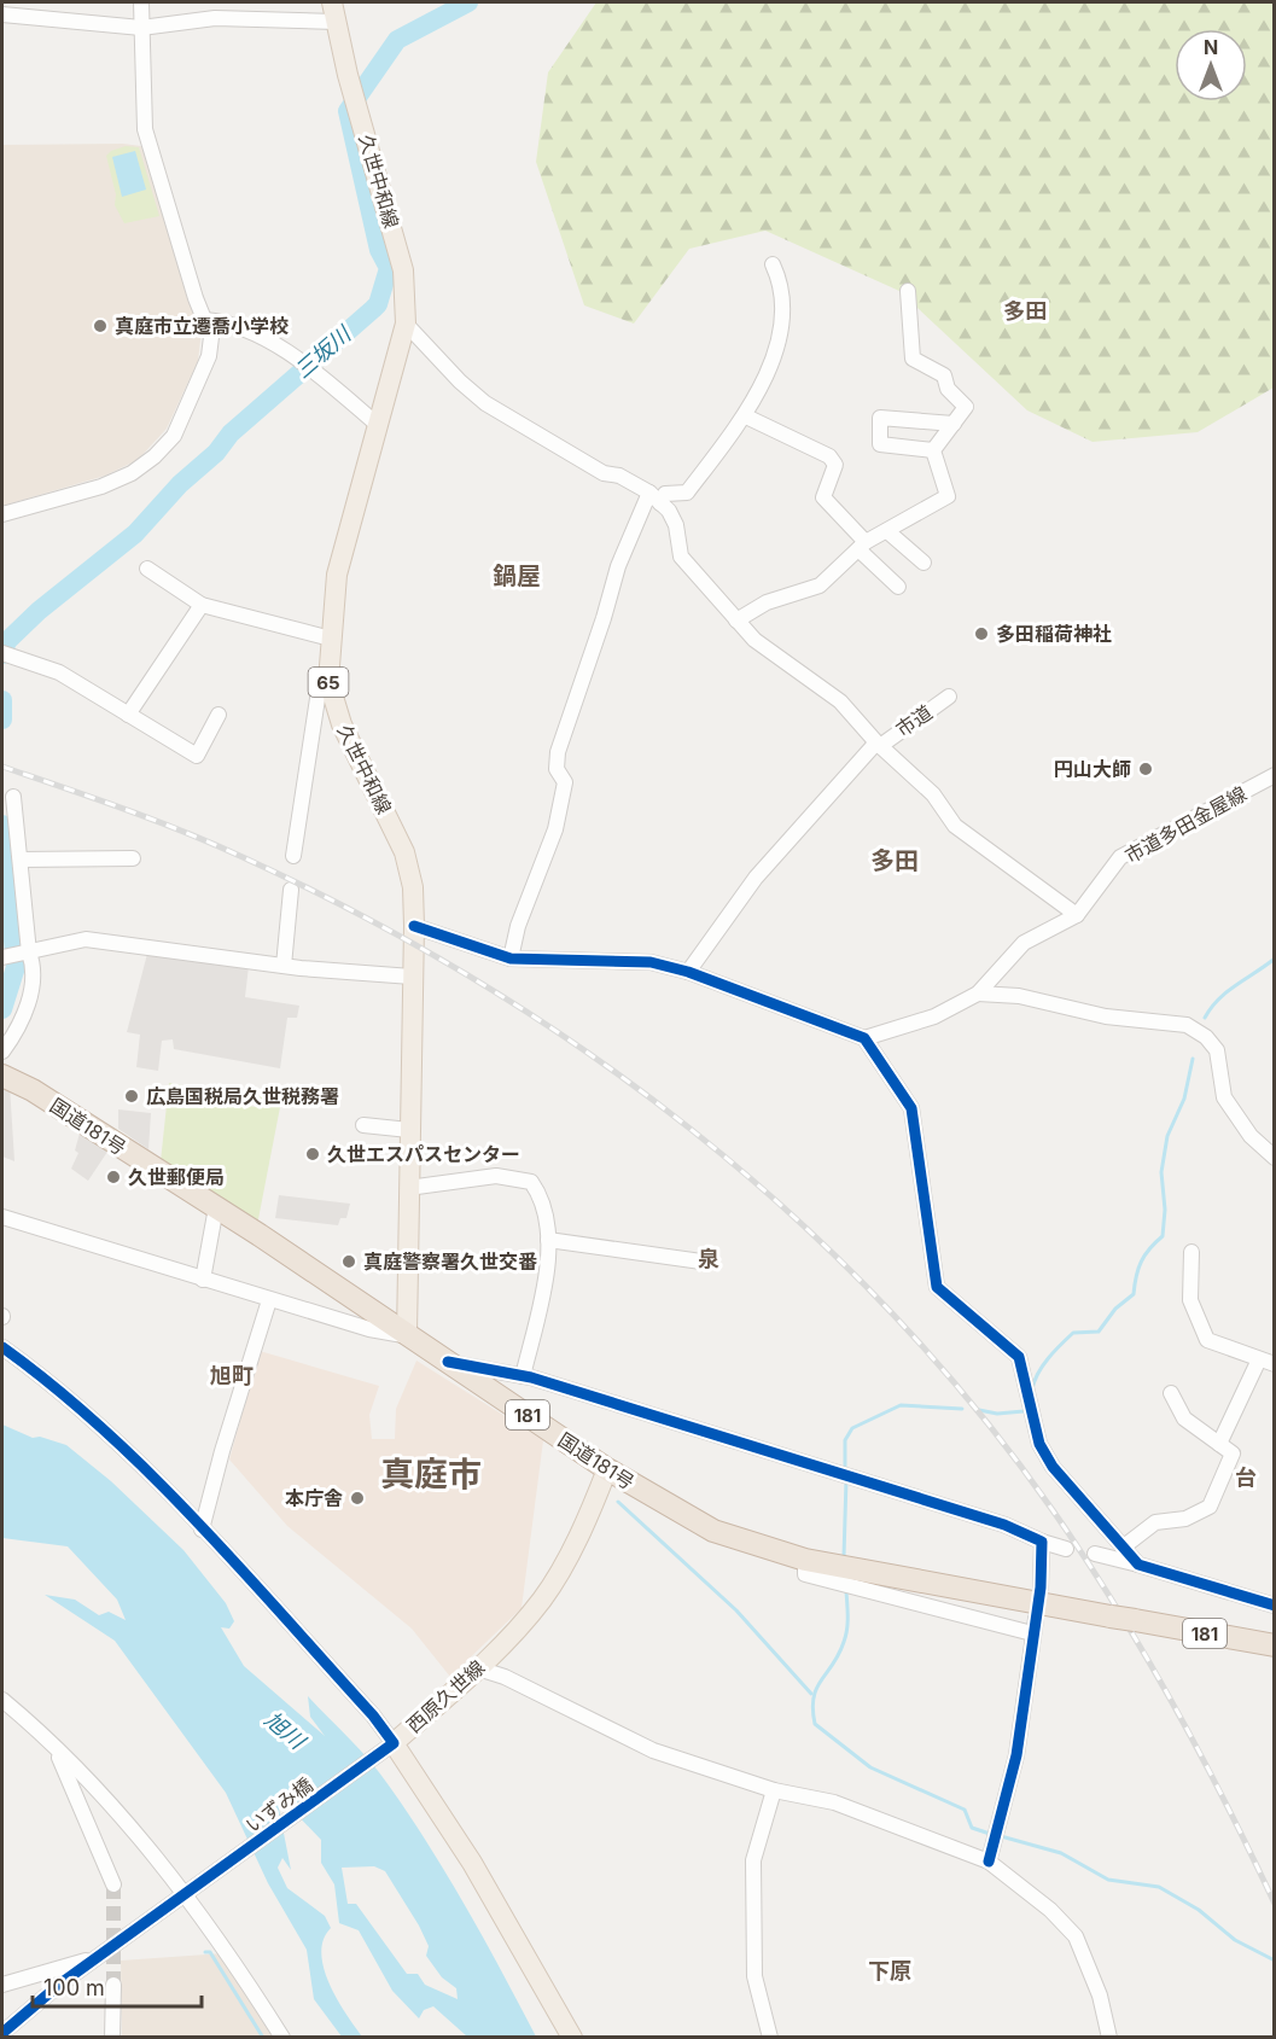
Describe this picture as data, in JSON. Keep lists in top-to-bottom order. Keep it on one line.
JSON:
{"streets":{"highway":["国道181号","181"],"main road":["久世中和線","65","西原久世線"],"street":["市道","市道多田金屋線","いずみ橋"]},"crossings":[["久世中和線","国道181号"],["国道181号","西原久世線"],["西原久世線","いずみ橋"]],"districts":["多田","鍋屋","多田","泉","旭町","真庭市","台","下原"],"water":["三坂川","旭川"],"places":["真庭市立遷喬小学校","多田稲荷神社","円山大師","広島国税局久世税務署","久世エスパスセンター","久世郵便局","真庭警察署久世交番","本庁舎"],"scale_bar":"100 m","north":"top"}
